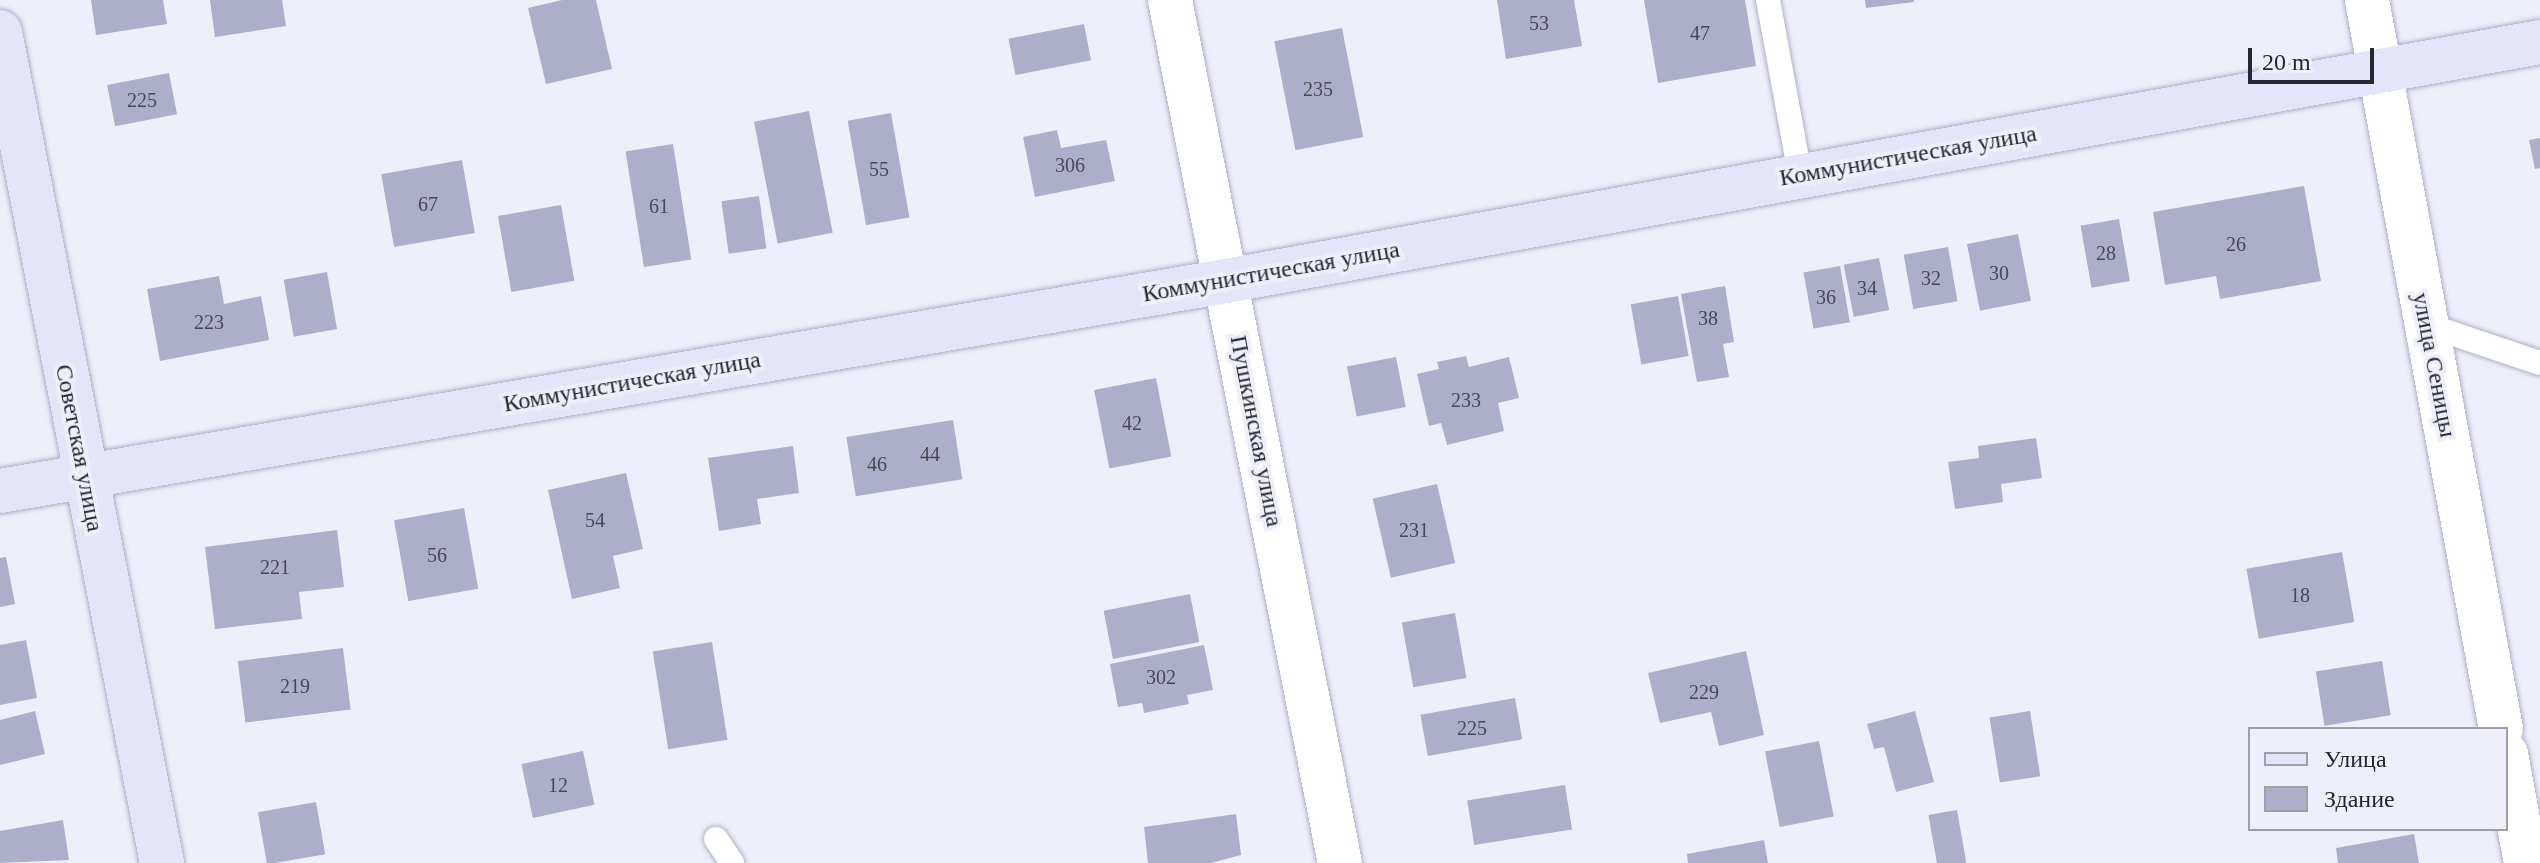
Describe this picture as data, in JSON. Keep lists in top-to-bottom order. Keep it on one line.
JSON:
{"streets":{"street":["Коммунистическая улица","улица Сеницы","Пушкинская улица","Советская улица"]},"crossings":[["Коммунистическая улица","улица Сеницы"],["Коммунистическая улица","Пушкинская улица"],["Коммунистическая улица","Советская улица"]],"house_numbers":["53","47","235","225","306","55","67","61","26","28","30","32","34","36","38","223","233","42","44","46","54","231","56","221","18","302","219","229","225","12"],"legend":["Улица","Здание"],"scale_bar":"20 m"}
